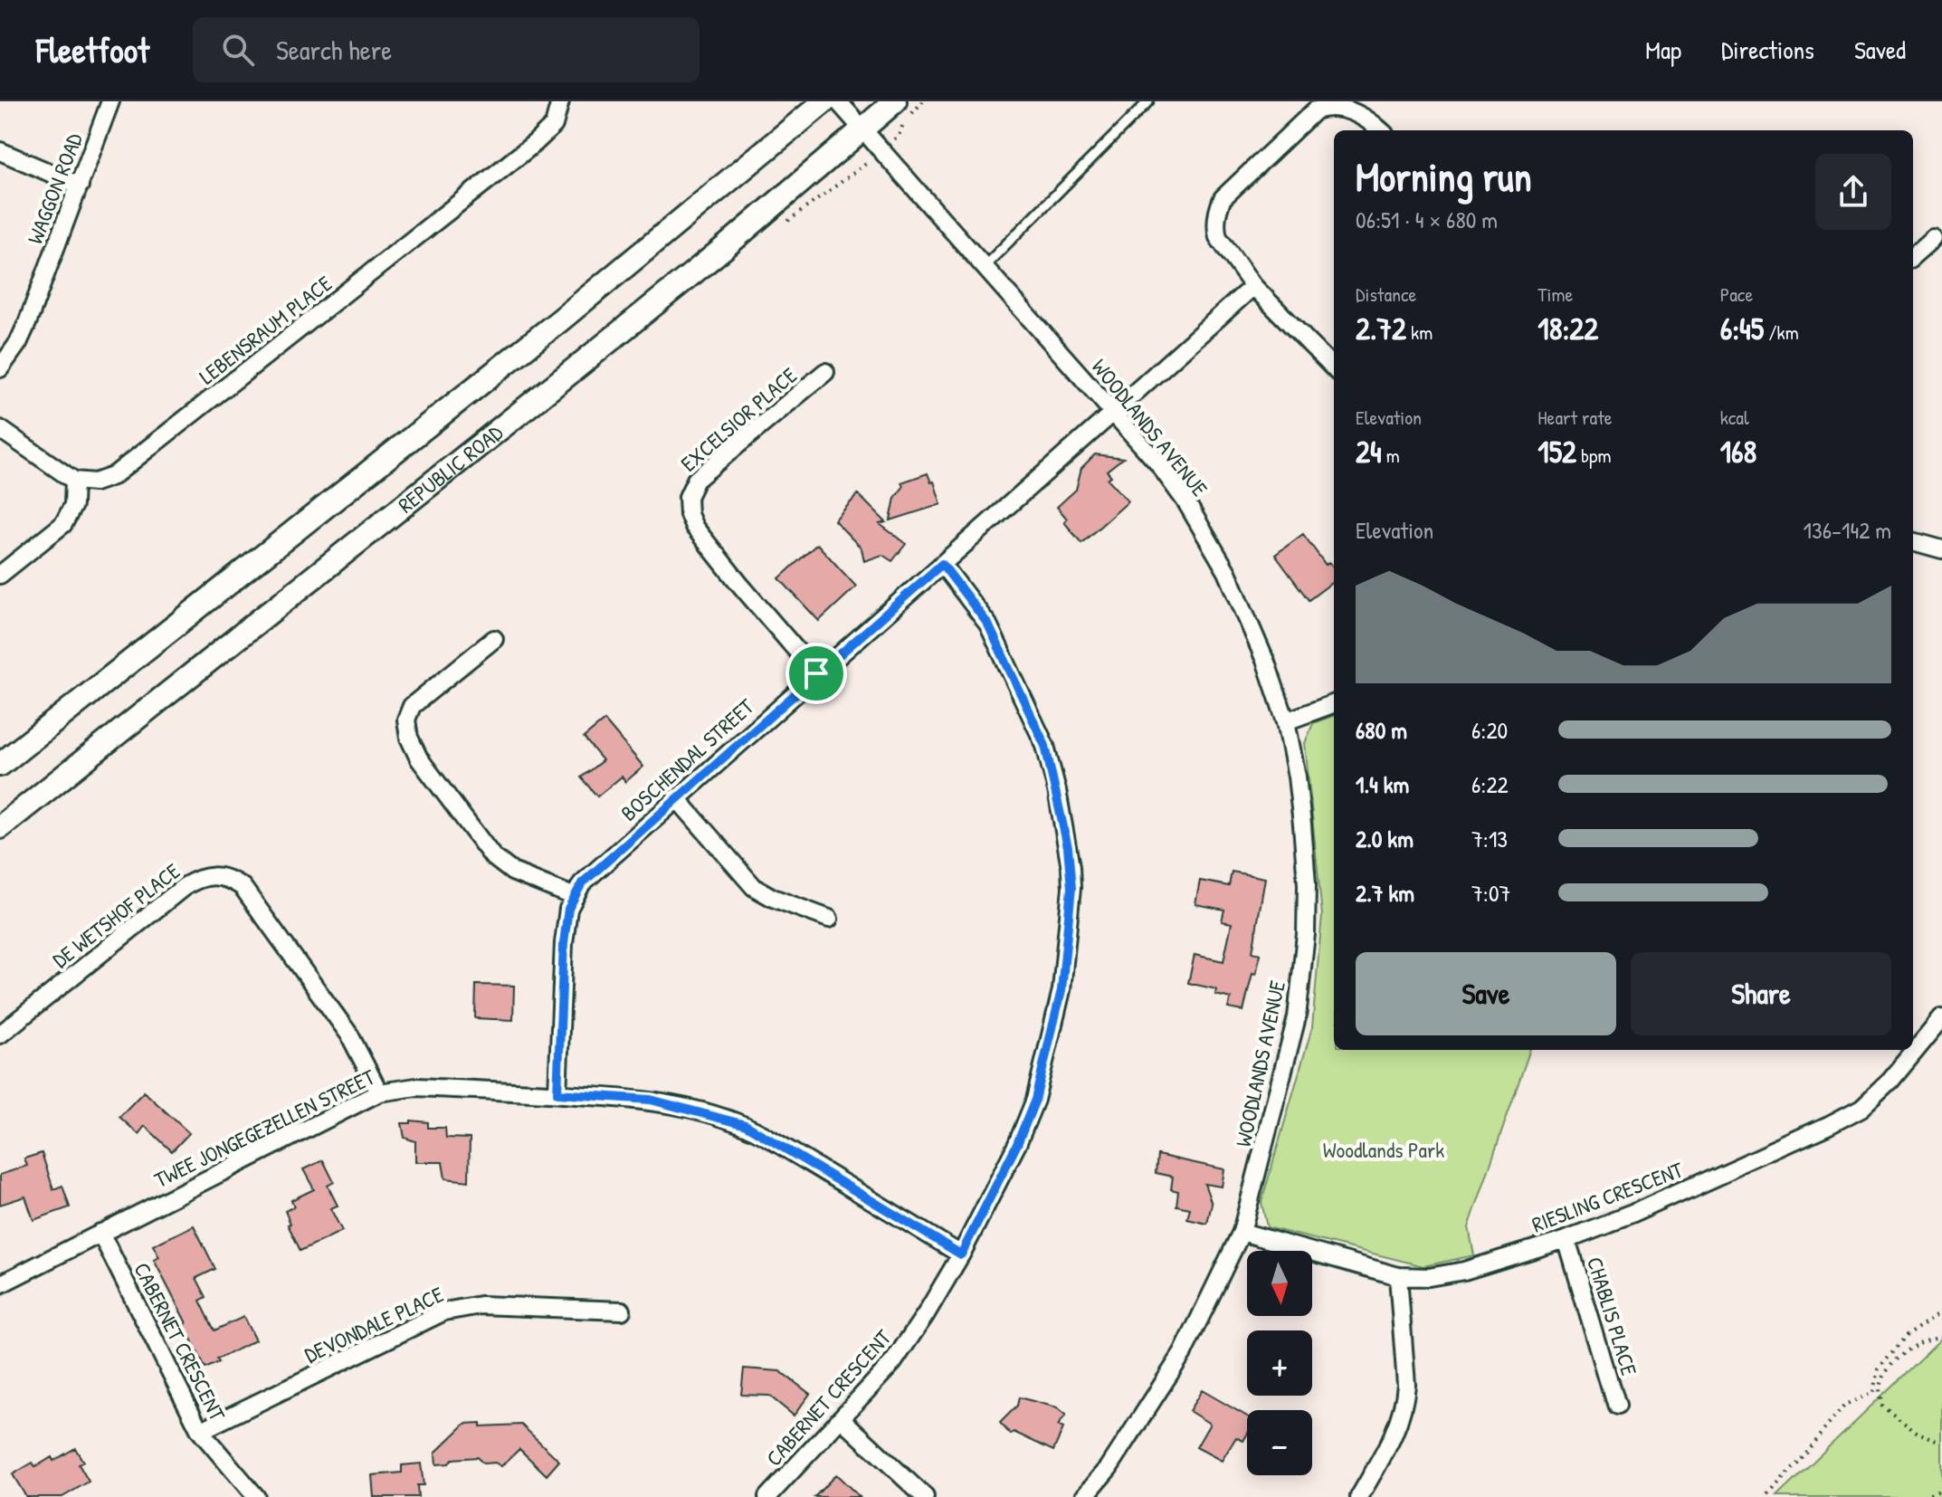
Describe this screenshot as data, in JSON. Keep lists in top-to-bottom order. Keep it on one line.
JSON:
{"streets":{"main road":["REPUBLIC ROAD"],"street":["WAGGON ROAD","LEBENSRAUM PLACE","EXCELSIOR PLACE","WOODLANDS AVENUE","BOSCHENDAL STREET","DE WETSHOF PLACE","TWEE JONGEGEZELLEN STREET","RIESLING CRESCENT","CHABLIS PLACE","DEVONDALE PLACE","CABERNET CRESCENT"]},"crossings":[["EXCELSIOR PLACE","BOSCHENDAL STREET"],["WOODLANDS AVENUE","REPUBLIC ROAD"],["WOODLANDS AVENUE","BOSCHENDAL STREET"],["WOODLANDS AVENUE","RIESLING CRESCENT"],["BOSCHENDAL STREET","CABERNET CRESCENT"],["DE WETSHOF PLACE","TWEE JONGEGEZELLEN STREET"],["TWEE JONGEGEZELLEN STREET","CABERNET CRESCENT"],["RIESLING CRESCENT","CHABLIS PLACE"],["DEVONDALE PLACE","CABERNET CRESCENT"]],"parks":["Woodlands Park"],"north":"bottom","page":{"header":"Fleetfoot","search":"Search here","nav":["Map","Directions","Saved"],"heading":["Morning run","06:51 · 4 × 680 m"],"stats":[["Distance","2.72 km"],["Time","18:22"],["Pace","6:45 /km"],["Elevation","24 m"],["Heart rate","152 bpm"],["kcal","168"]],"chart":["Elevation","136–142 m"],"list":[{"name":"680 m","note":"6:20"},{"name":"1.4 km","note":"6:22"},{"name":"2.0 km","note":"7:13"},{"name":"2.7 km","note":"7:07"}],"buttons":["Save","Share"],"map_buttons":["+","−"]}}
